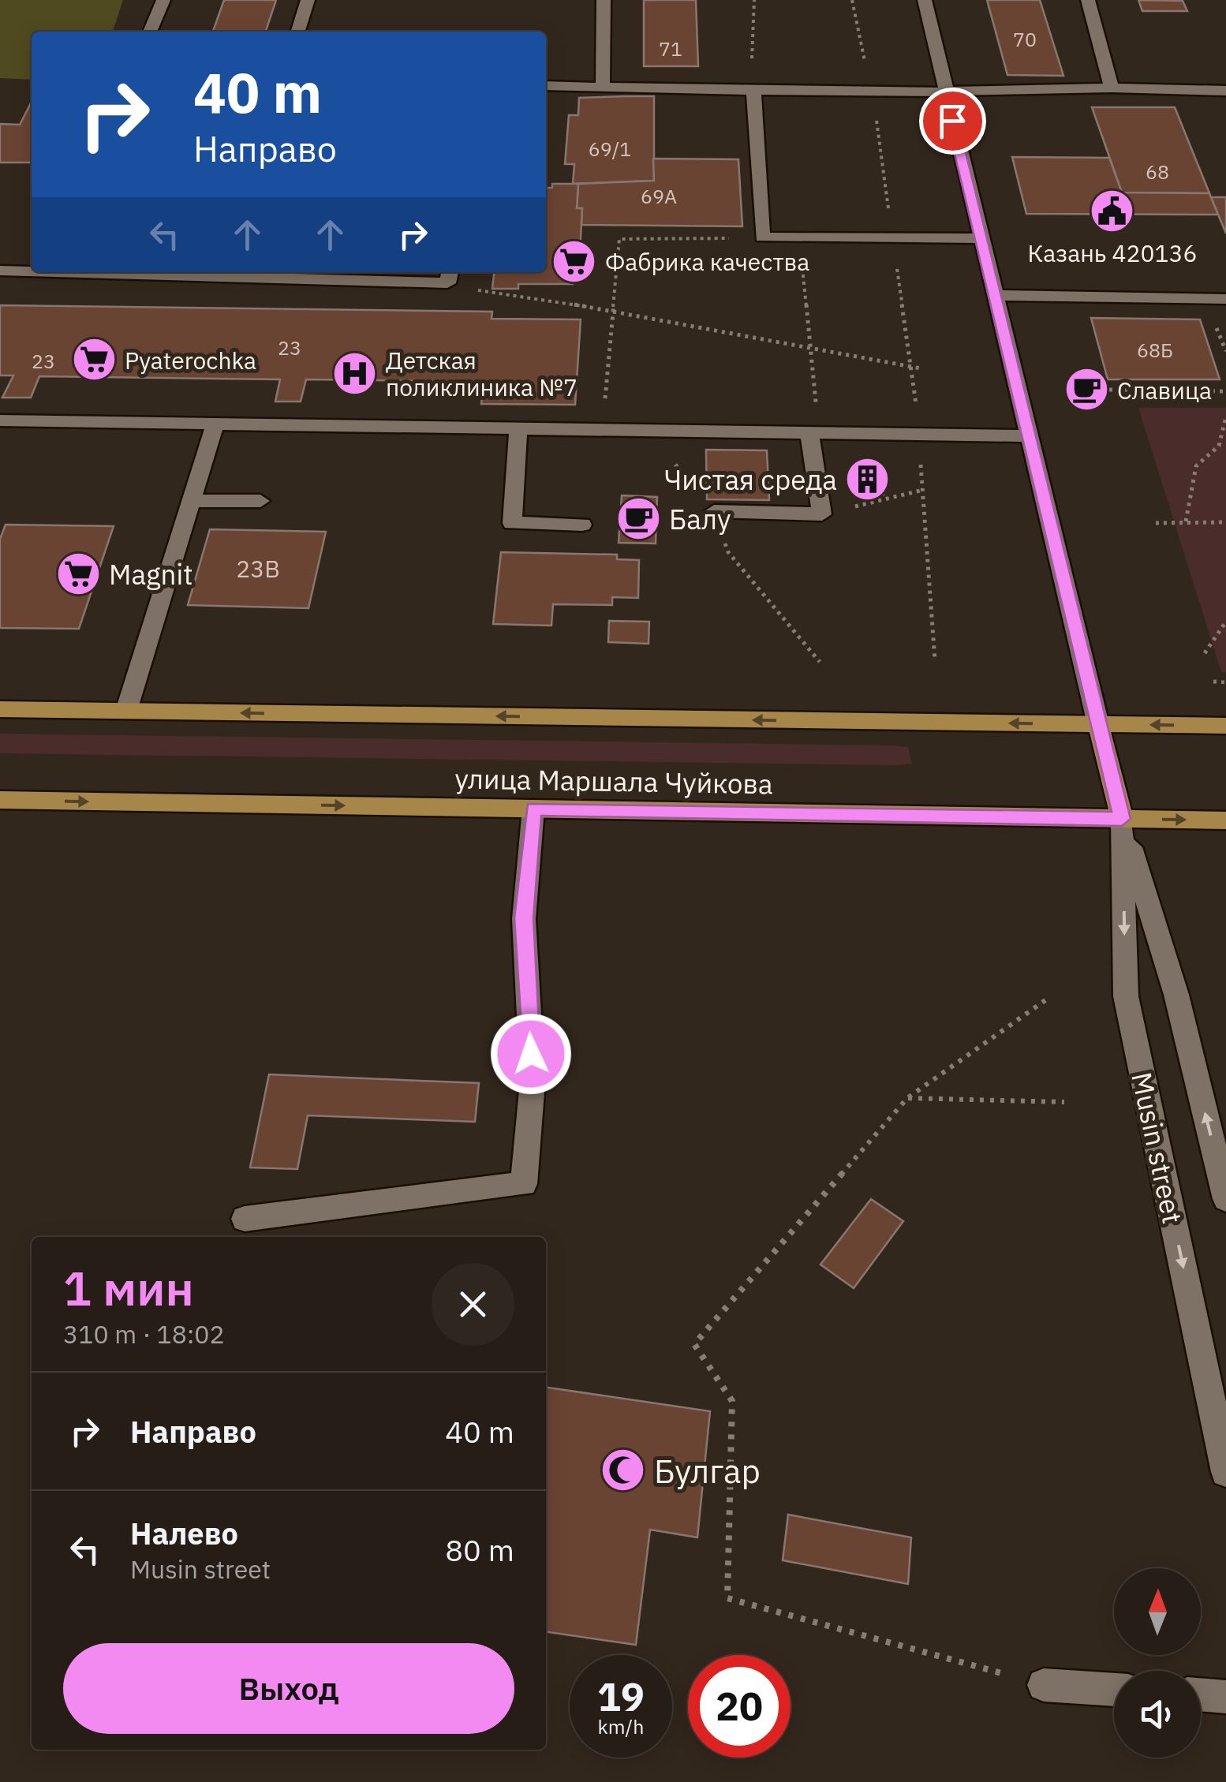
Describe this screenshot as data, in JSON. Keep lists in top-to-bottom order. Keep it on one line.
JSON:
{"streets":{"main road":["улица Маршала Чуйкова","Musin street"]},"crossings":[["улица Маршала Чуйкова","Musin street"]],"places":{"public building":["Казань 420136"],"supermarket":["Фабрика качества","Pyaterochka","Magnit"],"hospital":["Детская поликлиника №7"],"cafe":["Славица","Балу"],"building":["Чистая среда"],"mosque":["Булгар"]},"house_numbers":["70","71","69/1","68","69А","23","68Б","23","23В"],"north":"top","page":{"turn":["40 m","Направо"],"heading":["1 мин","310 m · 18:02"],"list":[{"name":"Направо","value":"40 m"},{"name":"Налево","note":"Musin street","value":"80 m"}],"buttons":"Выход","speed":"19 km/h","limit":"20"}}
